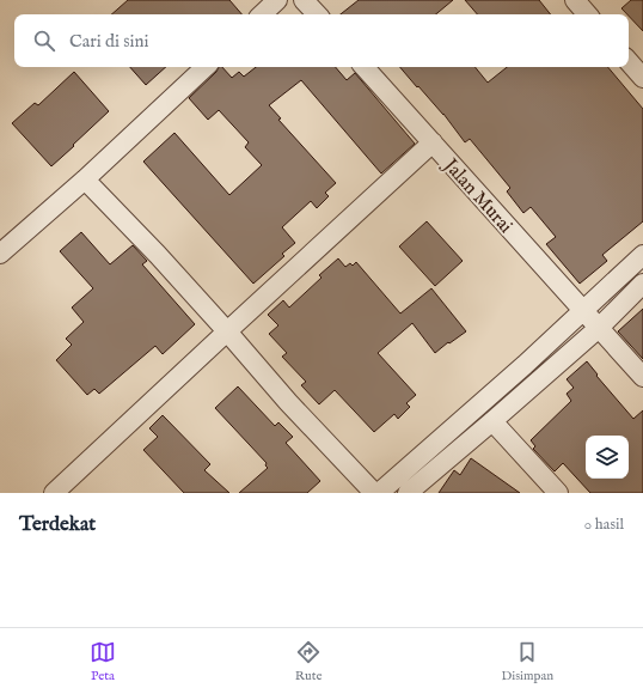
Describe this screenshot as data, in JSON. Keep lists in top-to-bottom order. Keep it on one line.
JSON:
{"streets":{"street":["Jalan Murai"]},"page":{"search":"Cari di sini","heading":["Terdekat","0 hasil"],"nav":["Peta","Rute","Disimpan"]}}
